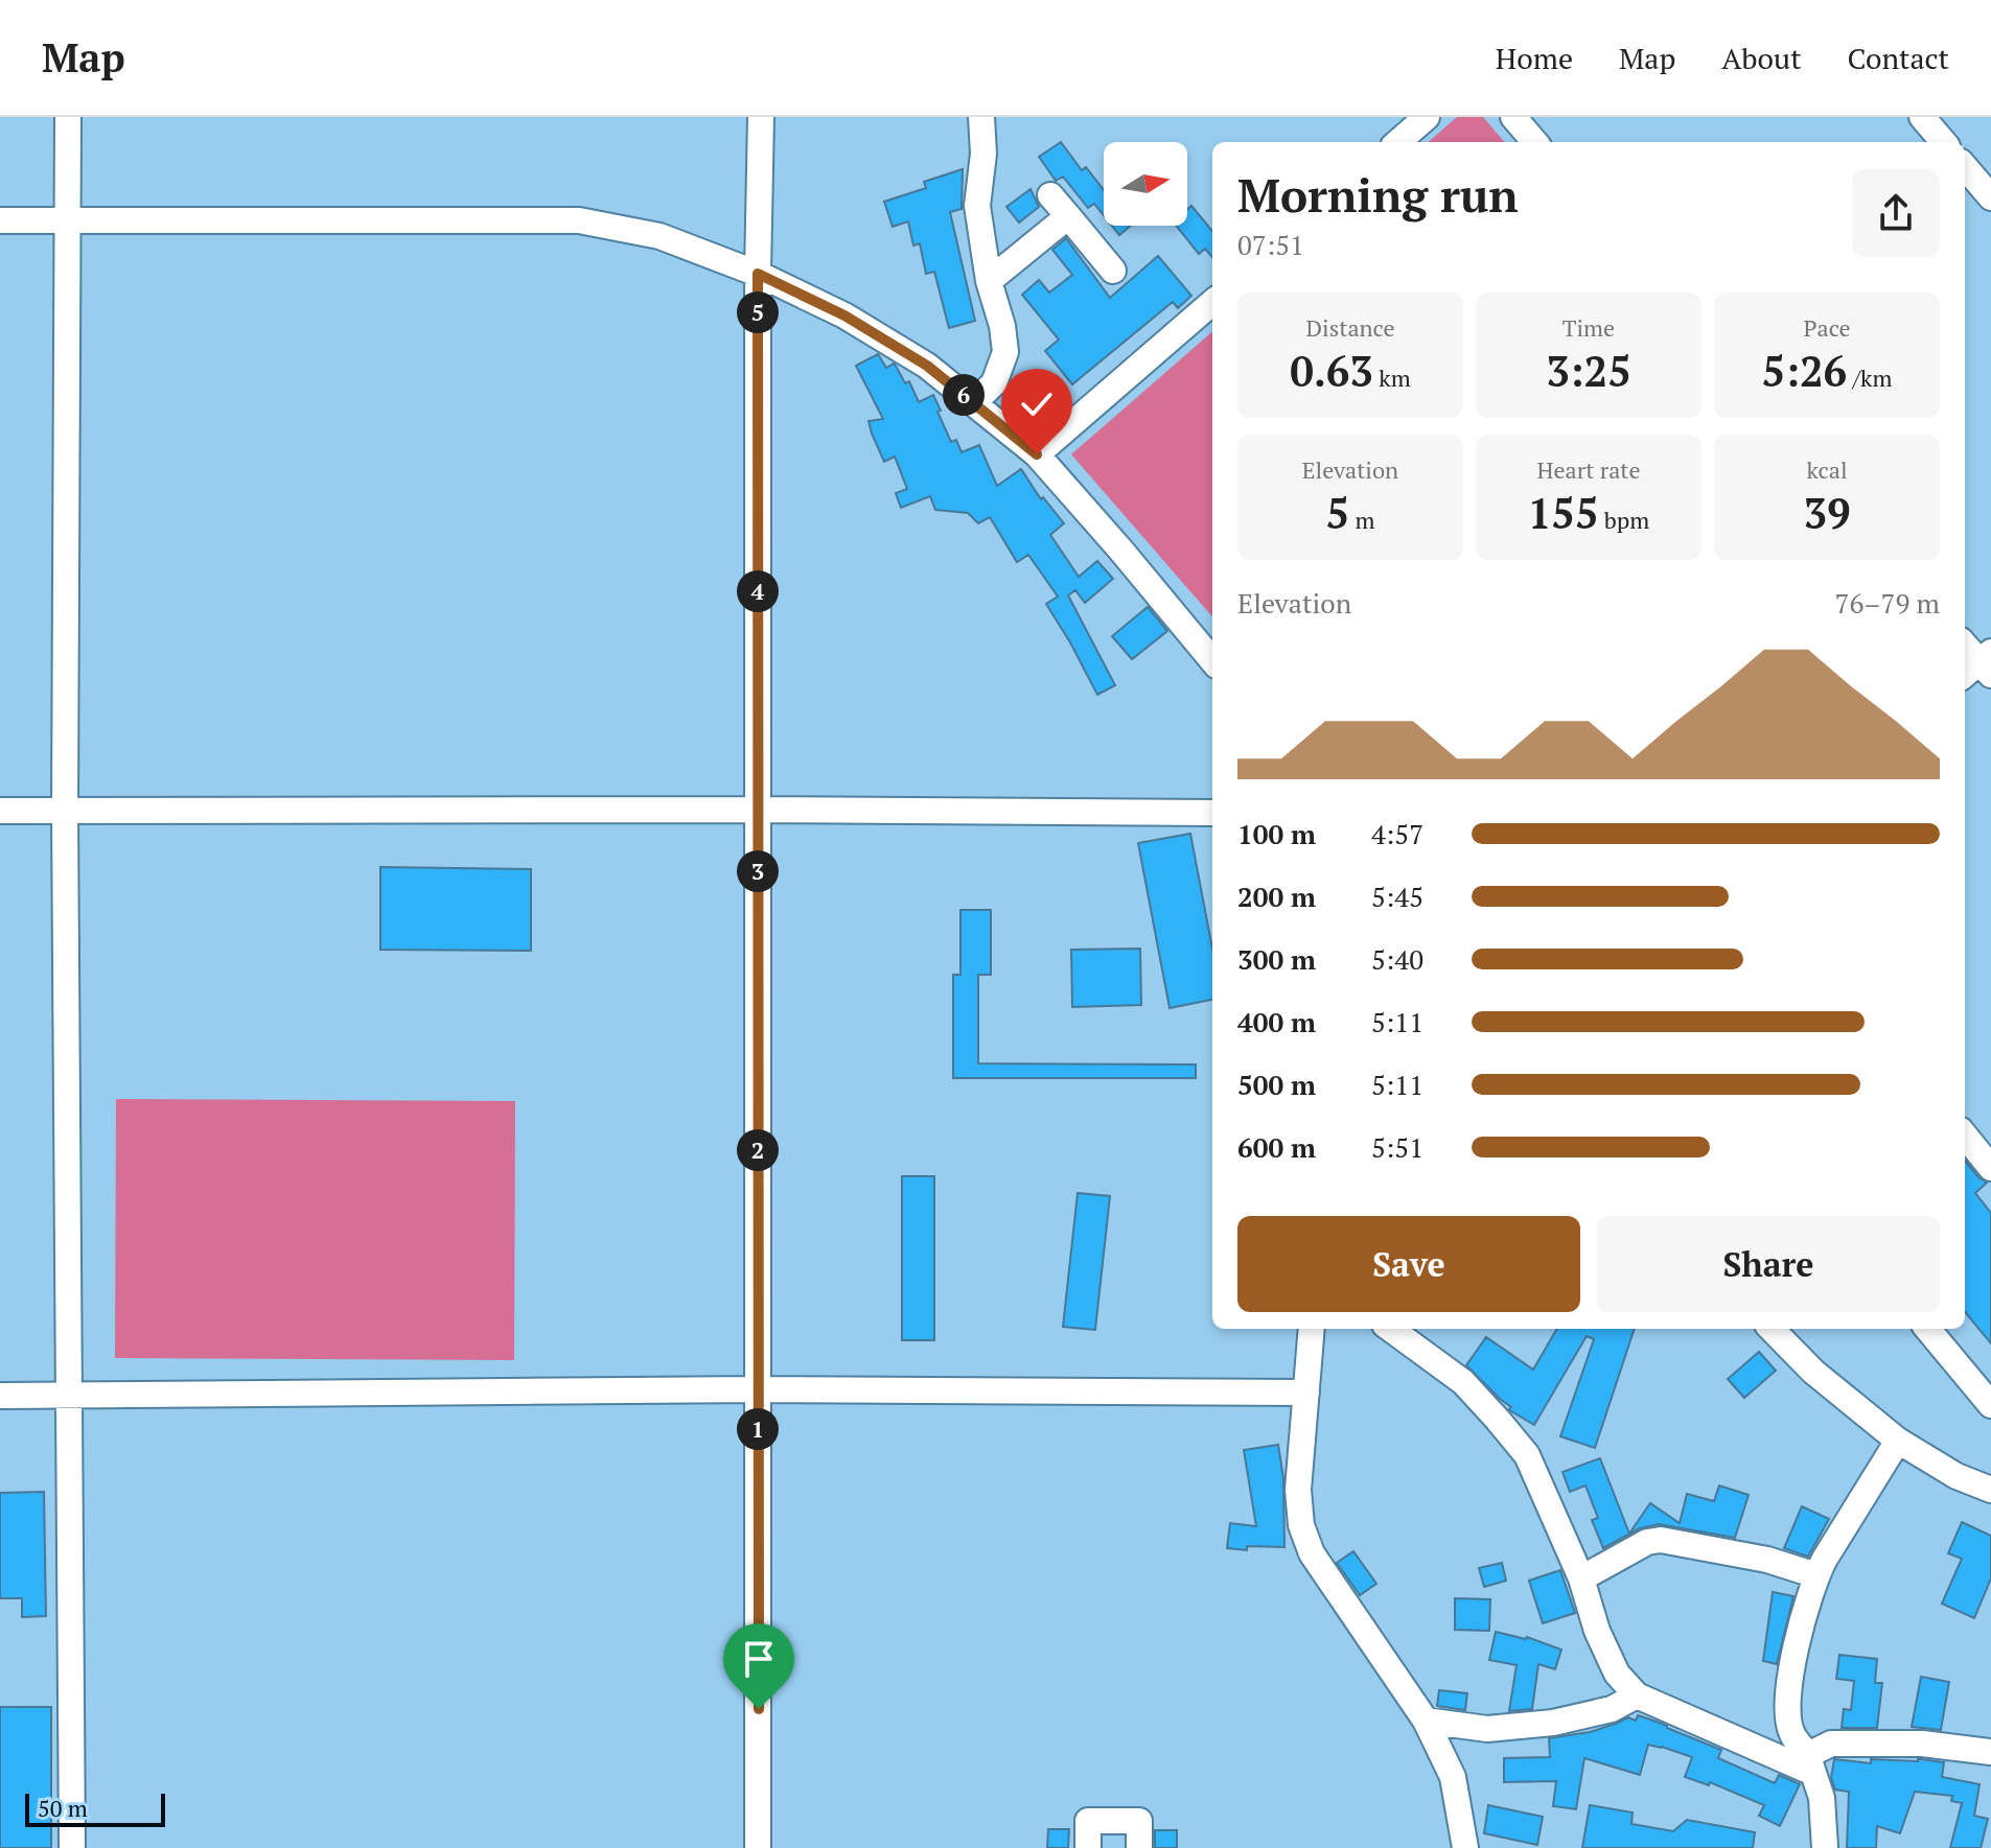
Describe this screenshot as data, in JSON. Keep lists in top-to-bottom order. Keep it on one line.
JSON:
{"scale_bar":"50 m","north":"right","page":{"header":"Map","nav":["Home","Map","About","Contact"],"heading":["Morning run","07:51"],"stats":[["Distance","0.63 km"],["Time","3:25"],["Pace","5:26 /km"],["Elevation","5 m"],["Heart rate","155 bpm"],["kcal","39"]],"pins":["5","6","4","3","2","1"],"chart":["Elevation","76–79 m"],"list":[{"name":"100 m","note":"4:57"},{"name":"200 m","note":"5:45"},{"name":"300 m","note":"5:40"},{"name":"400 m","note":"5:11"},{"name":"500 m","note":"5:11"},{"name":"600 m","note":"5:51"}],"buttons":["Save","Share"],"scale":"50 m"}}
